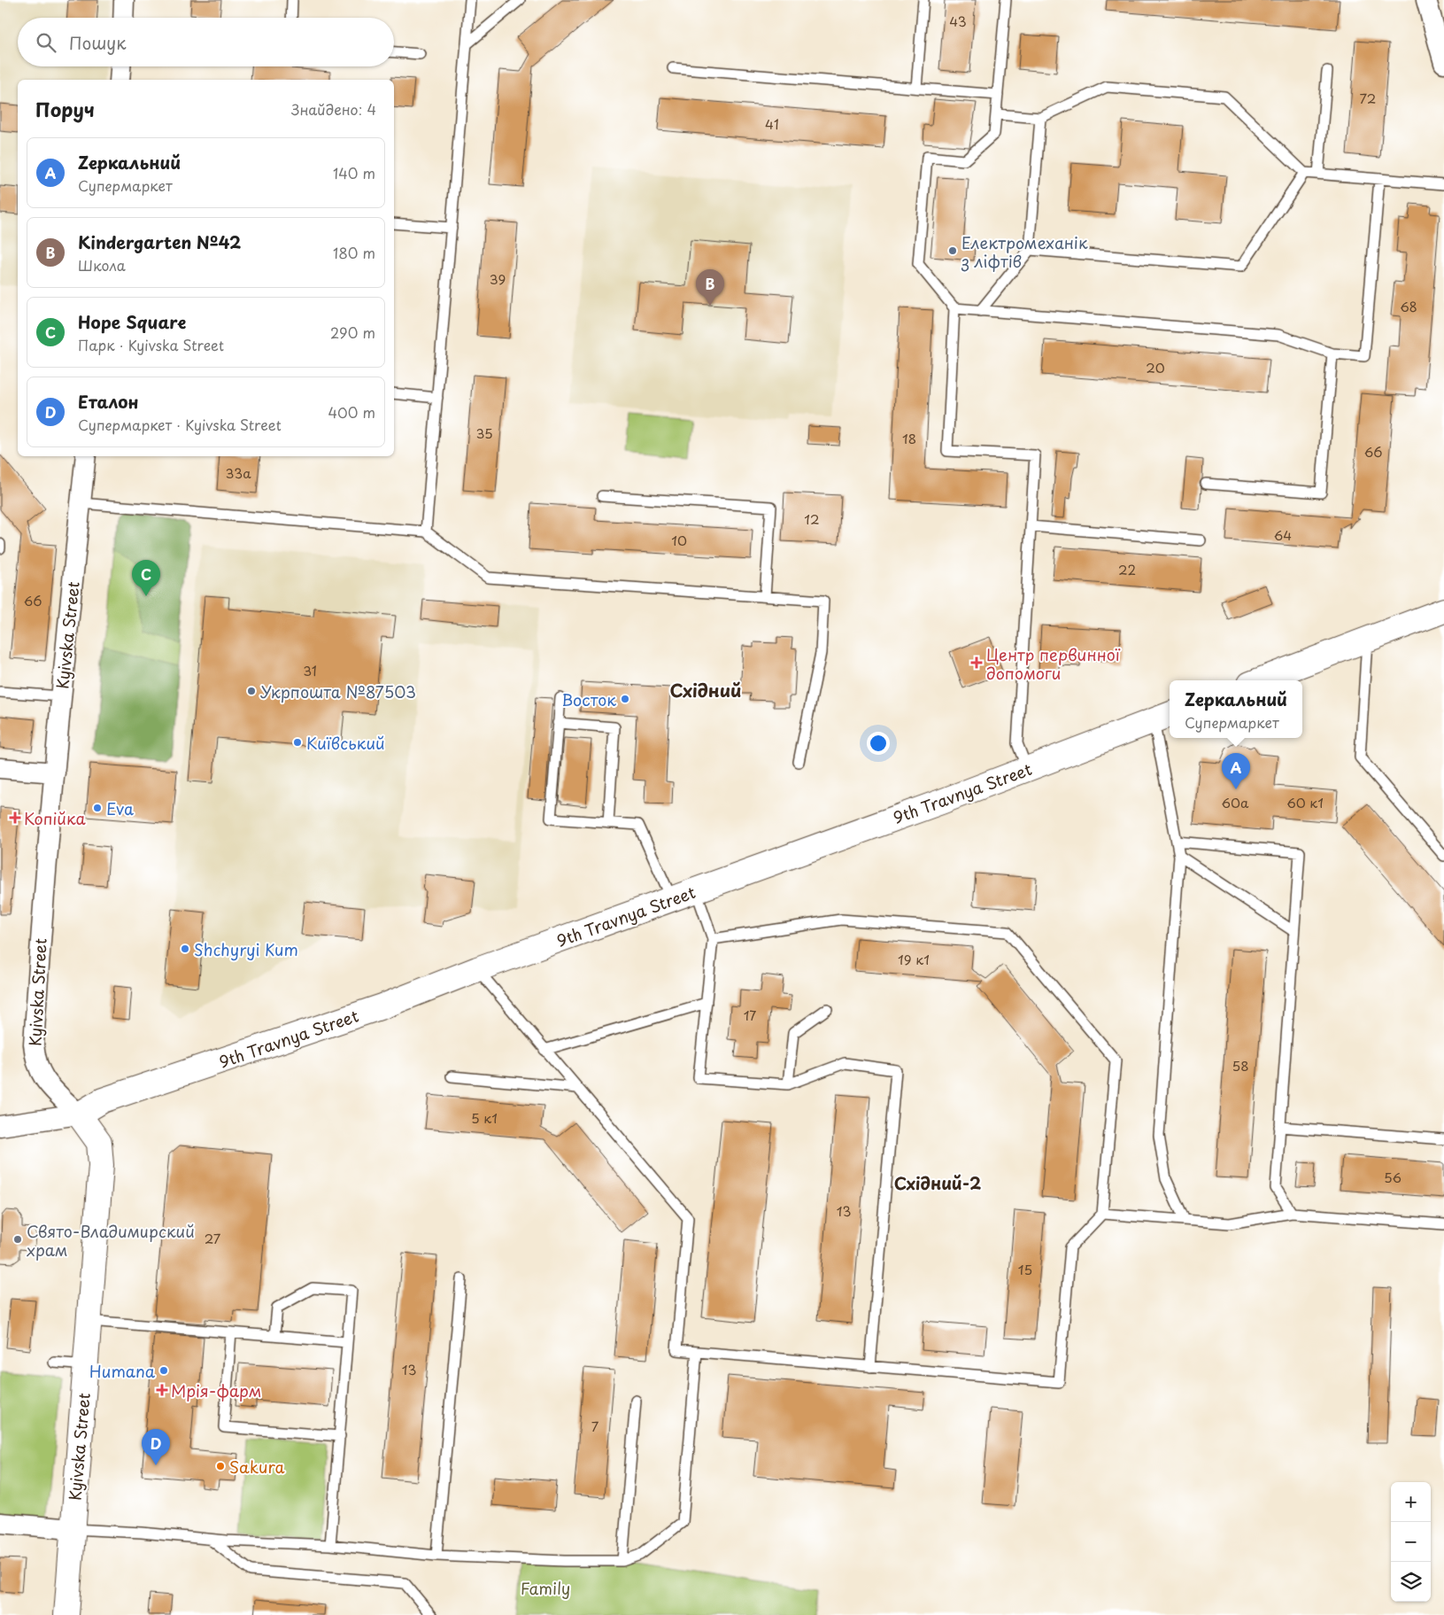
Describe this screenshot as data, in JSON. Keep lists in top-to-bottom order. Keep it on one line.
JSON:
{"streets":{"street":["Kyivska Street","9th Travnya Street"]},"crossings":[["Kyivska Street","9th Travnya Street"]],"districts":["Східний","Східний-2"],"parks":["Family"],"places":{"other":["Електромеханік з ліфтів","Укрпошта №87503","Восток","Київський","Eva","Shchyryi Kum","Свято-Владимирский храм","Humana","Sakura"],"health":["Центр первинної допомоги","Копійка","Мрія-фарм"]},"house_numbers":["43","72","41","39","68","20","35","18","66","33а","12","64","10","22","66","31","60а","60 к1","19 к1","17","58","5 к1","56","13","27","15","13","7"],"page":{"search":"Пошук","heading":["Поруч","Знайдено: 4"],"list":[{"mark":"A","name":"Zеркальний","note":"Супермаркет","value":"140 m"},{"mark":"B","name":"Kindergarten №42","note":"Школа","value":"180 m"},{"mark":"C","name":"Hope Square","note":"Парк · Kyivska Street","value":"290 m"},{"mark":"D","name":"Еталон","note":"Супермаркет · Kyivska Street","value":"400 m"}],"pins":["B","C","A","D"],"popup":["Zеркальний","Супермаркет"],"map_buttons":["+","−"]}}
